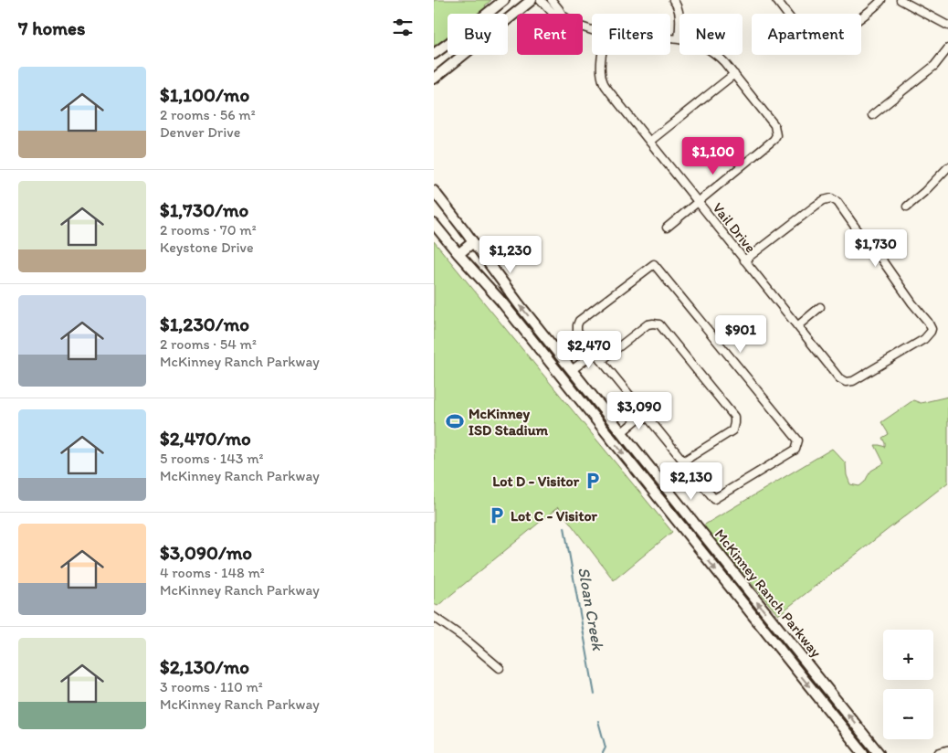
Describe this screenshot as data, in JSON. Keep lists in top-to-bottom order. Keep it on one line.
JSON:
{"streets":{"main road":["McKinney Ranch Parkway"],"street":["Vail Drive"]},"water":["Sloan Creek"],"places":{"sports":["McKinney ISD Stadium"],"parking":["Lot D - Visitor","Lot C - Visitor"]},"page":{"heading":"7 homes","chip":["Buy","Rent","Filters","New","Apartment"],"list":[{"name":"$1,100/mo","note":"2 rooms · 56 m² · Denver Drive"},{"name":"$1,730/mo","note":"2 rooms · 70 m² · Keystone Drive"},{"name":"$1,230/mo","note":"2 rooms · 54 m² · McKinney Ranch Parkway"},{"name":"$2,470/mo","note":"5 rooms · 143 m² · McKinney Ranch Parkway"},{"name":"$3,090/mo","note":"4 rooms · 148 m² · McKinney Ranch Parkway"},{"name":"$2,130/mo","note":"3 rooms · 110 m² · McKinney Ranch Parkway"}],"price":["$1,100","$1,730","$1,230","$901","$2,470","$3,090","$2,130"],"map_buttons":["+","−"]}}
